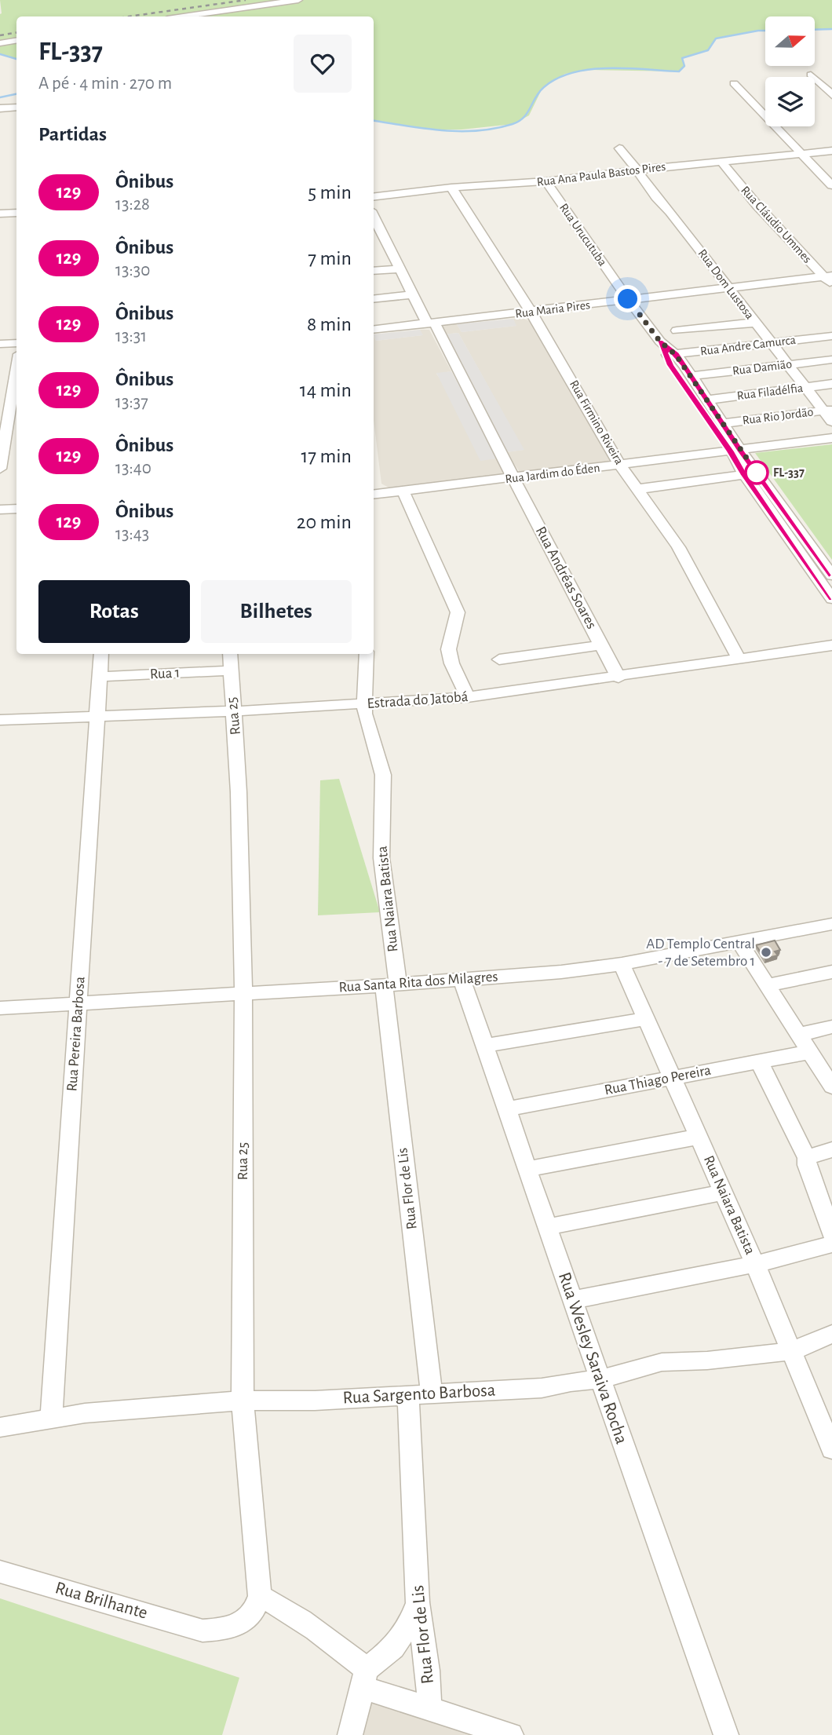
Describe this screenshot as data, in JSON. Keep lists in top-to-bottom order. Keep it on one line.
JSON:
{"streets":{"street":["Rua Ana Paula Bastos Pires","Rua Cláudio Ummes","Rua Urucutuba","Rua Dom Lustosa","Rua Maria Pires","Rua Andre Camurca","Rua Damião","Rua Filadélfia","Rua Rio Jordão","Rua Firmino Riveira","Rua Jardim do Éden","Rua Andréas Soares","Rua 1","Estrada do Jatobá","Rua 25","Rua Naiara Batista","Rua Santa Rita dos Milagres","Rua Pereira Barbosa","Rua Thiago Pereira","Rua Flor de Lis","Rua Wesley Saraiva Rocha","Rua Sargento Barbosa","Rua Brilhante"]},"crossings":[["Rua Ana Paula Bastos Pires","Rua Cláudio Ummes"],["Rua Ana Paula Bastos Pires","Rua Urucutuba"],["Rua Ana Paula Bastos Pires","Rua Dom Lustosa"],["Rua Ana Paula Bastos Pires","Rua Firmino Riveira"],["Rua Cláudio Ummes","Rua Maria Pires"],["Rua Urucutuba","Rua Maria Pires"],["Rua Urucutuba","Rua Andre Camurca"],["Rua Urucutuba","Rua Damião"],["Rua Urucutuba","Rua Filadélfia"],["Rua Urucutuba","Rua Rio Jordão"],["Rua Urucutuba","Rua Jardim do Éden"],["Rua Dom Lustosa","Rua Maria Pires"],["Rua Dom Lustosa","Rua Andre Camurca"],["Rua Dom Lustosa","Rua Damião"],["Rua Dom Lustosa","Rua Filadélfia"],["Rua Dom Lustosa","Rua Rio Jordão"],["Rua Maria Pires","Rua Firmino Riveira"],["Rua Maria Pires","Rua Andréas Soares"],["Rua Firmino Riveira","Rua Jardim do Éden"],["Rua Firmino Riveira","Estrada do Jatobá"],["Rua Jardim do Éden","Rua Andréas Soares"],["Rua Andréas Soares","Estrada do Jatobá"],["Rua 1","Rua 25"],["Rua 1","Rua Pereira Barbosa"],["Estrada do Jatobá","Rua 25"],["Estrada do Jatobá","Rua Naiara Batista"],["Estrada do Jatobá","Rua Pereira Barbosa"],["Rua 25","Rua Santa Rita dos Milagres"],["Rua 25","Rua Sargento Barbosa"],["Rua 25","Rua Brilhante"],["Rua Naiara Batista","Rua Santa Rita dos Milagres"],["Rua Naiara Batista","Rua Thiago Pereira"],["Rua Naiara Batista","Rua Flor de Lis"],["Rua Naiara Batista","Rua Sargento Barbosa"],["Rua Santa Rita dos Milagres","Rua Pereira Barbosa"],["Rua Santa Rita dos Milagres","Rua Flor de Lis"],["Rua Santa Rita dos Milagres","Rua Wesley Saraiva Rocha"],["Rua Pereira Barbosa","Rua Sargento Barbosa"],["Rua Thiago Pereira","Rua Wesley Saraiva Rocha"],["Rua Flor de Lis","Rua Sargento Barbosa"],["Rua Wesley Saraiva Rocha","Rua Sargento Barbosa"]],"places":["FL-337","AD Templo Central - 7 de Setembro 1"],"lines":["bus line 129"],"north":"right","page":{"heading":[["FL-337","A pé · 4 min · 270 m"],"Partidas"],"list":[{"mark":"129","name":"Ônibus","note":"13:28","value":"5 min"},{"mark":"129","name":"Ônibus","note":"13:30","value":"7 min"},{"mark":"129","name":"Ônibus","note":"13:31","value":"8 min"},{"mark":"129","name":"Ônibus","note":"13:37","value":"14 min"},{"mark":"129","name":"Ônibus","note":"13:40","value":"17 min"},{"mark":"129","name":"Ônibus","note":"13:43","value":"20 min"}],"buttons":["Rotas","Bilhetes"]}}
